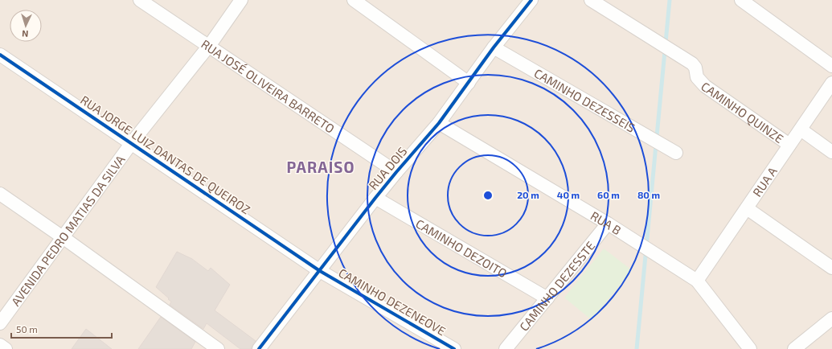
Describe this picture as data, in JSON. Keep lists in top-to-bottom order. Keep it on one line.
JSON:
{"streets":{"street":["RUA JOSÉ OLIVEIRA BARRETO","CAMINHO DEZESSEIS","CAMINHO QUINZE","RUA JORGE LUIZ DANTAS DE QUEIROZ","RUA DOIS","RUA A","RUA B","AVENIDA PEDRO MATIAS DA SILVA","CAMINHO DEZOITO","CAMINHO DEZESSTE","CAMINHO DEZENEOVE"]},"crossings":[["RUA JOSÉ OLIVEIRA BARRETO","RUA DOIS"],["RUA JOSÉ OLIVEIRA BARRETO","AVENIDA PEDRO MATIAS DA SILVA"],["CAMINHO DEZESSEIS","RUA DOIS"],["CAMINHO QUINZE","RUA A"],["RUA JORGE LUIZ DANTAS DE QUEIROZ","RUA DOIS"],["RUA JORGE LUIZ DANTAS DE QUEIROZ","AVENIDA PEDRO MATIAS DA SILVA"],["RUA JORGE LUIZ DANTAS DE QUEIROZ","CAMINHO DEZENEOVE"],["RUA DOIS","RUA B"],["RUA DOIS","CAMINHO DEZOITO"],["RUA DOIS","CAMINHO DEZENEOVE"],["RUA A","RUA B"],["RUA B","CAMINHO DEZESSTE"],["CAMINHO DEZOITO","CAMINHO DEZESSTE"]],"districts":["PARAISO"],"scale_bar":"50 m","north":"bottom","rings":["20 m","40 m","60 m","80 m"]}
